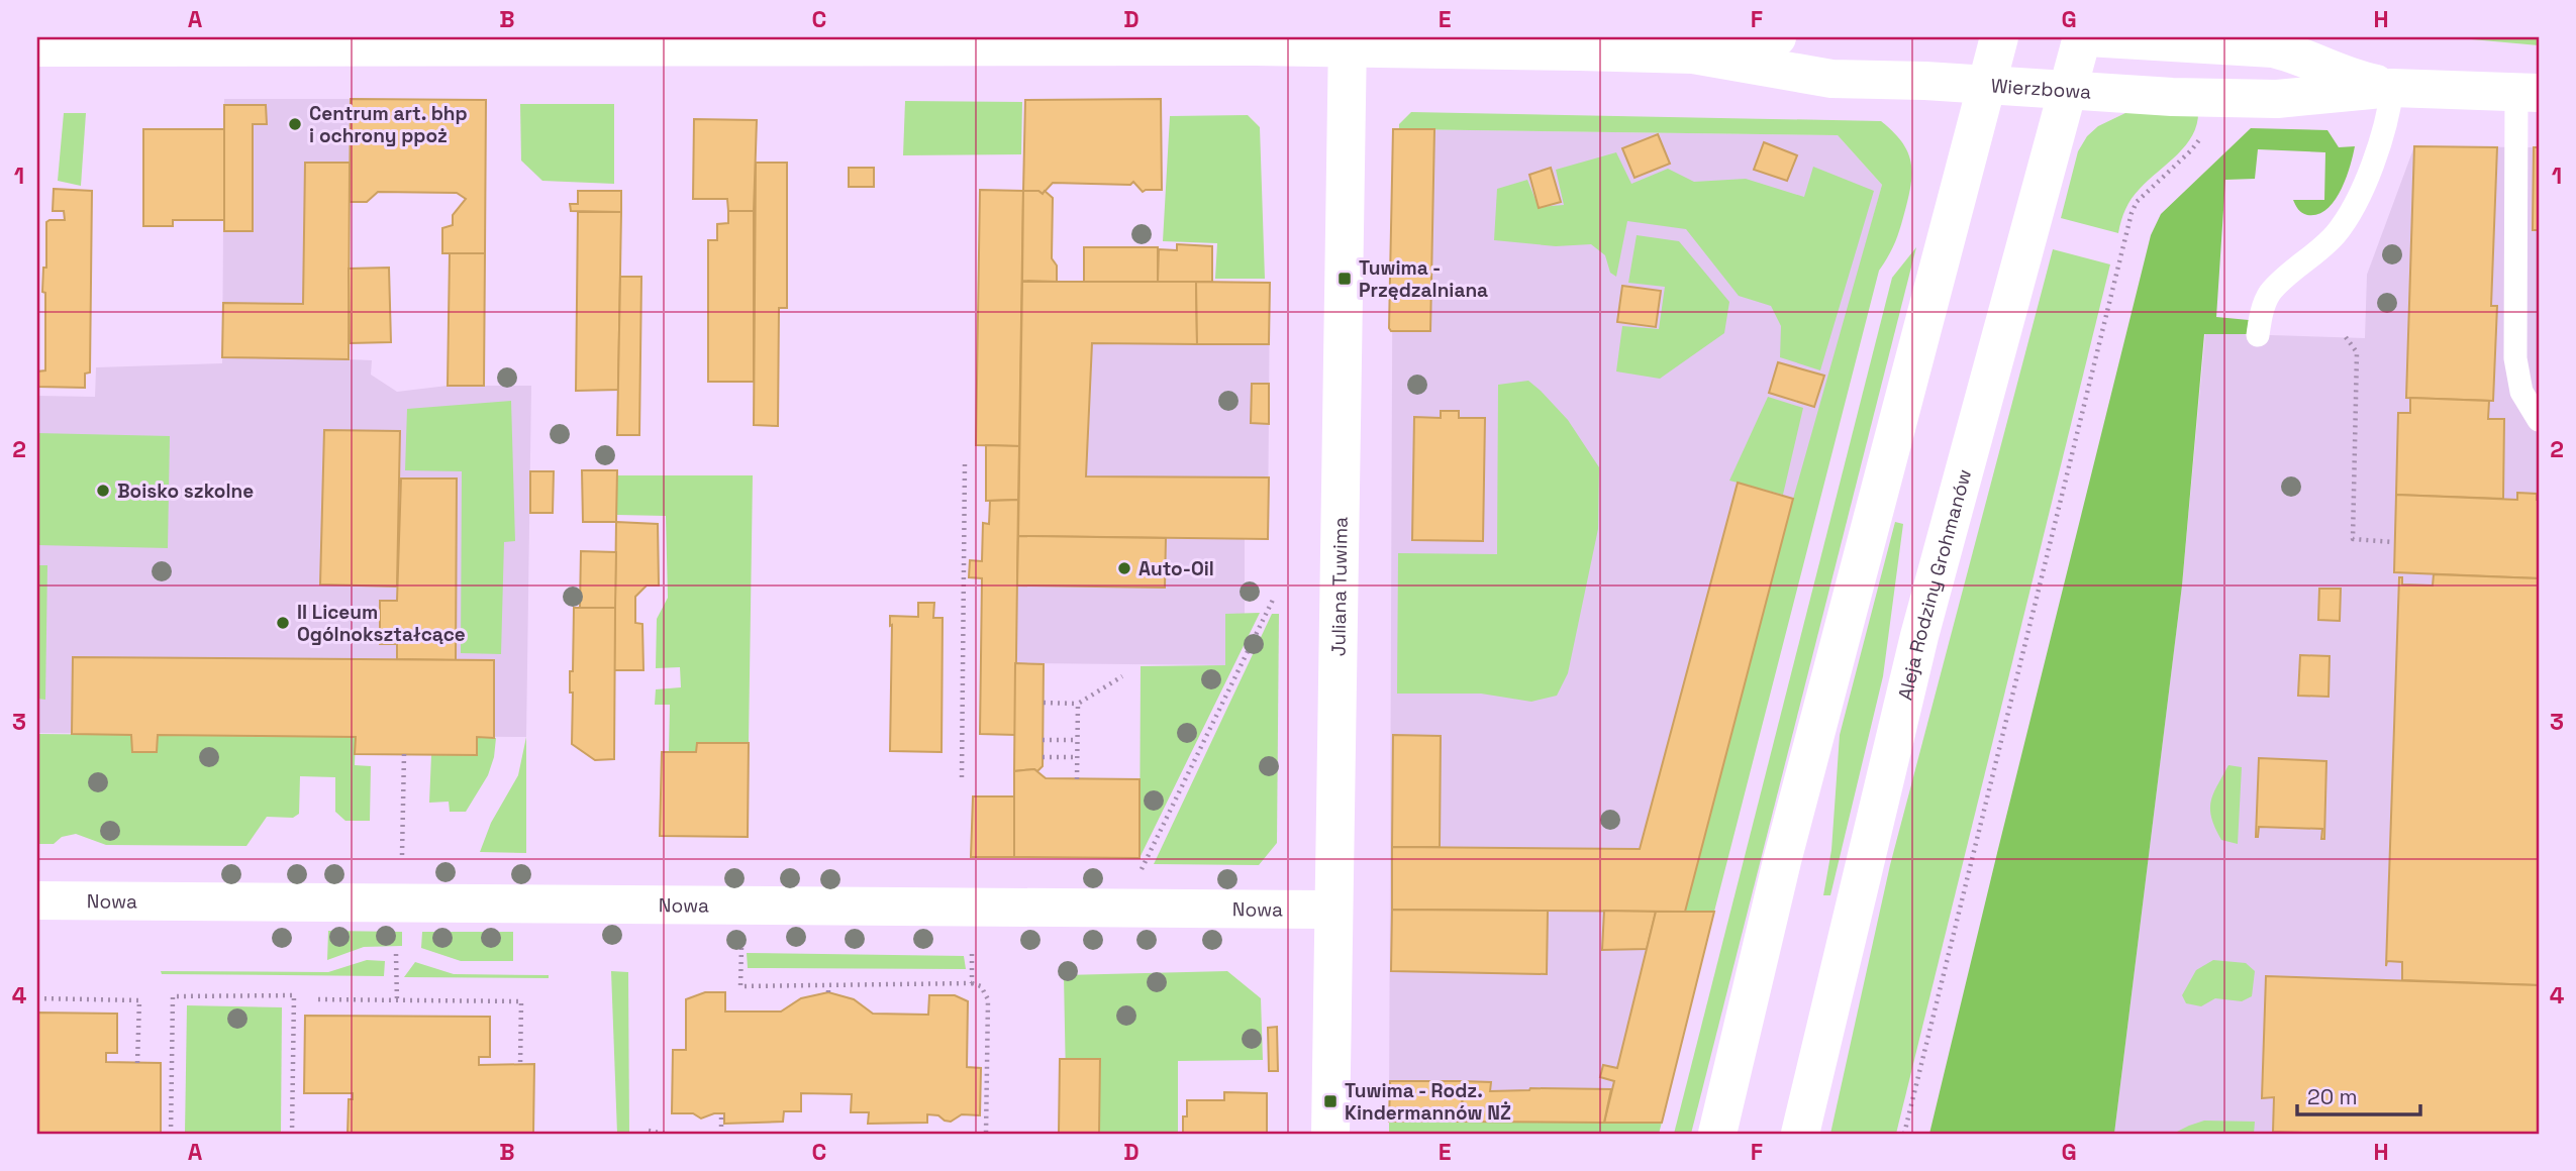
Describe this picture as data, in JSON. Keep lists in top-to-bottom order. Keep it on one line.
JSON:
{"streets":{"street":["Wierzbowa","Aleja Rodziny Grohmanów","Juliana Tuwima","Nowa"]},"crossings":[["Wierzbowa","Aleja Rodziny Grohmanów"],["Wierzbowa","Juliana Tuwima"],["Juliana Tuwima","Nowa"]],"places":{"other":["Centrum art. bhp i ochrony ppoż","Boisko szkolne","Auto-Oil","II Liceum Ogólnokształcące"],"transit":["Tuwima - Przędzalniana","Tuwima - Rodz. Kindermannów NŻ"]},"scale_bar":"20 m","grid":{"columns":["A","B","C","D","E","F","G","H"],"rows":["1","2","3","4"]}}
